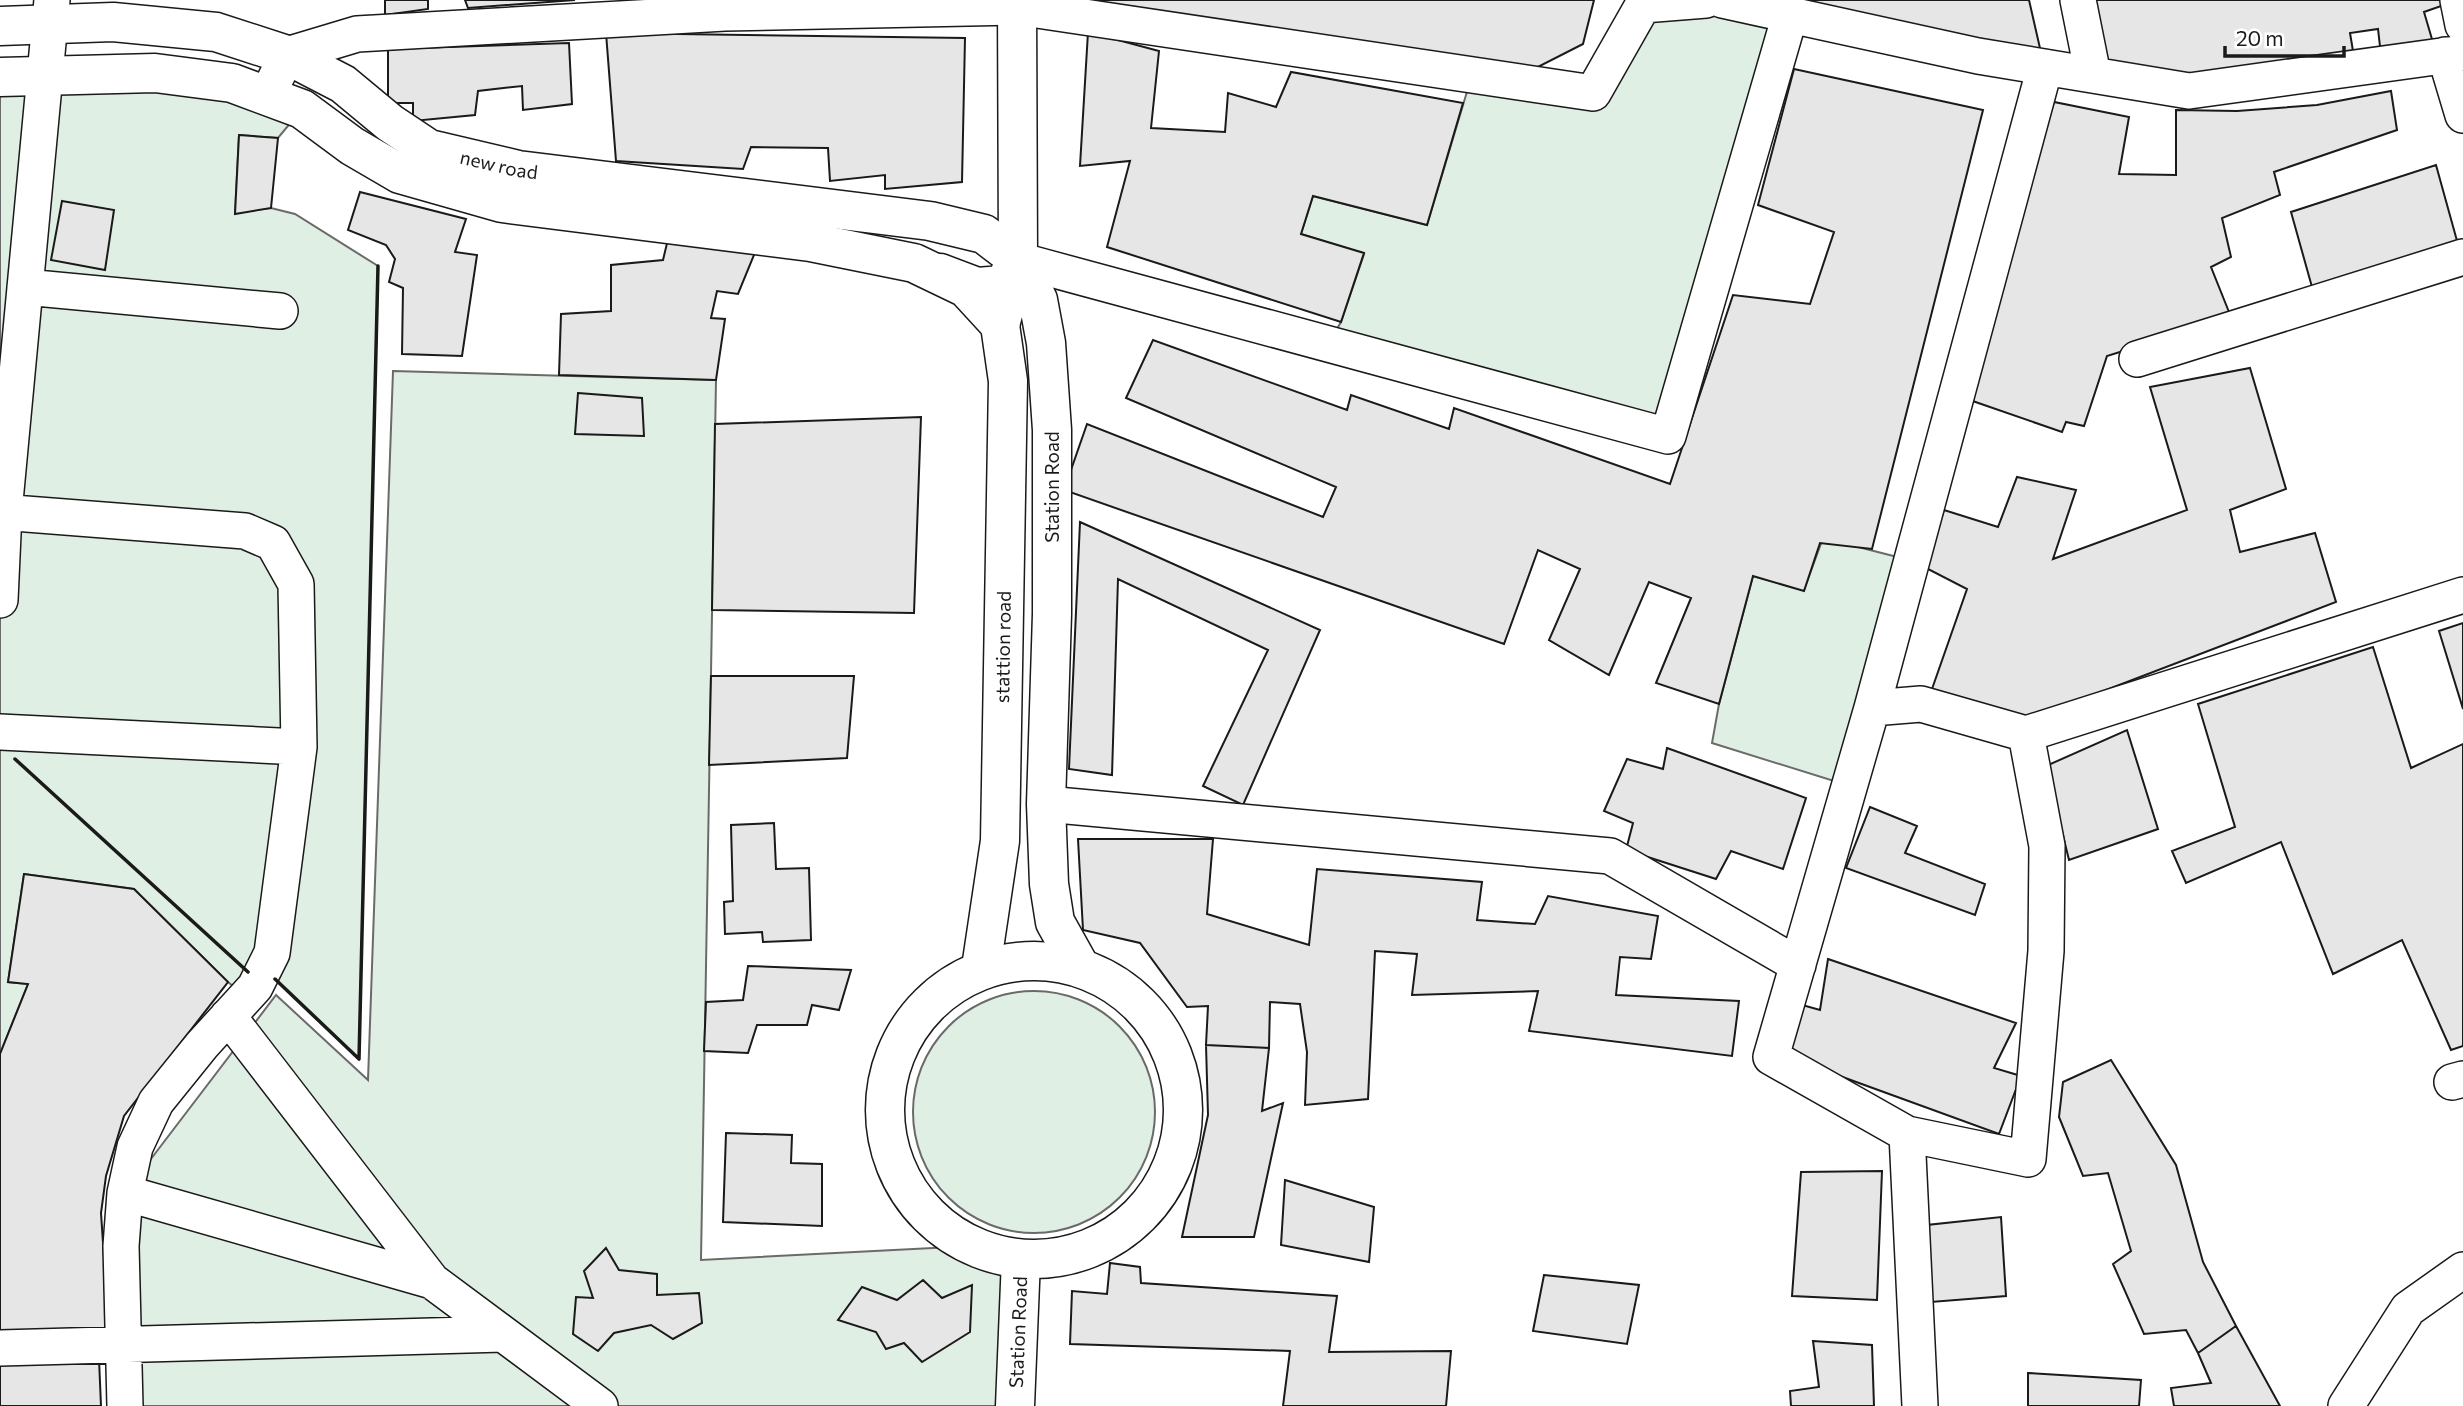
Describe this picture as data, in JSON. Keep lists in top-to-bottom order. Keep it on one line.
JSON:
{"streets":{"main road":["new road","Station Road","stattion road"]},"crossings":[["new road","Station Road"],["new road","stattion road"],["Station Road","stattion road"]],"scale_bar":"20 m"}
